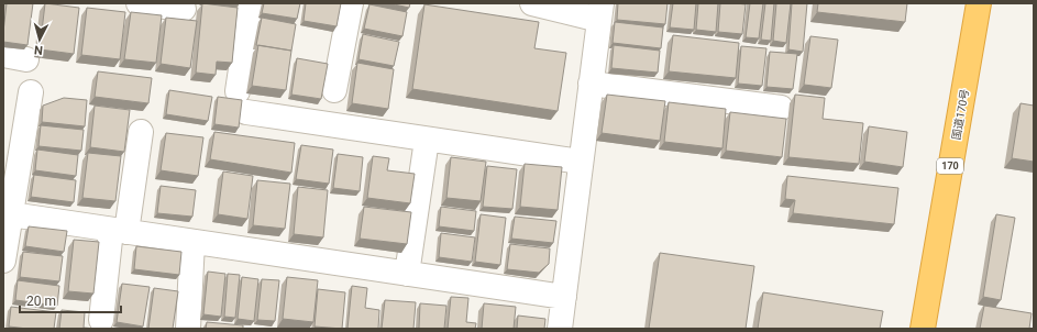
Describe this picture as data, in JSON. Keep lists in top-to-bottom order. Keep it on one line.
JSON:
{"streets":{"highway":["国道170号","170"]},"scale_bar":"20 m","north":"bottom"}
